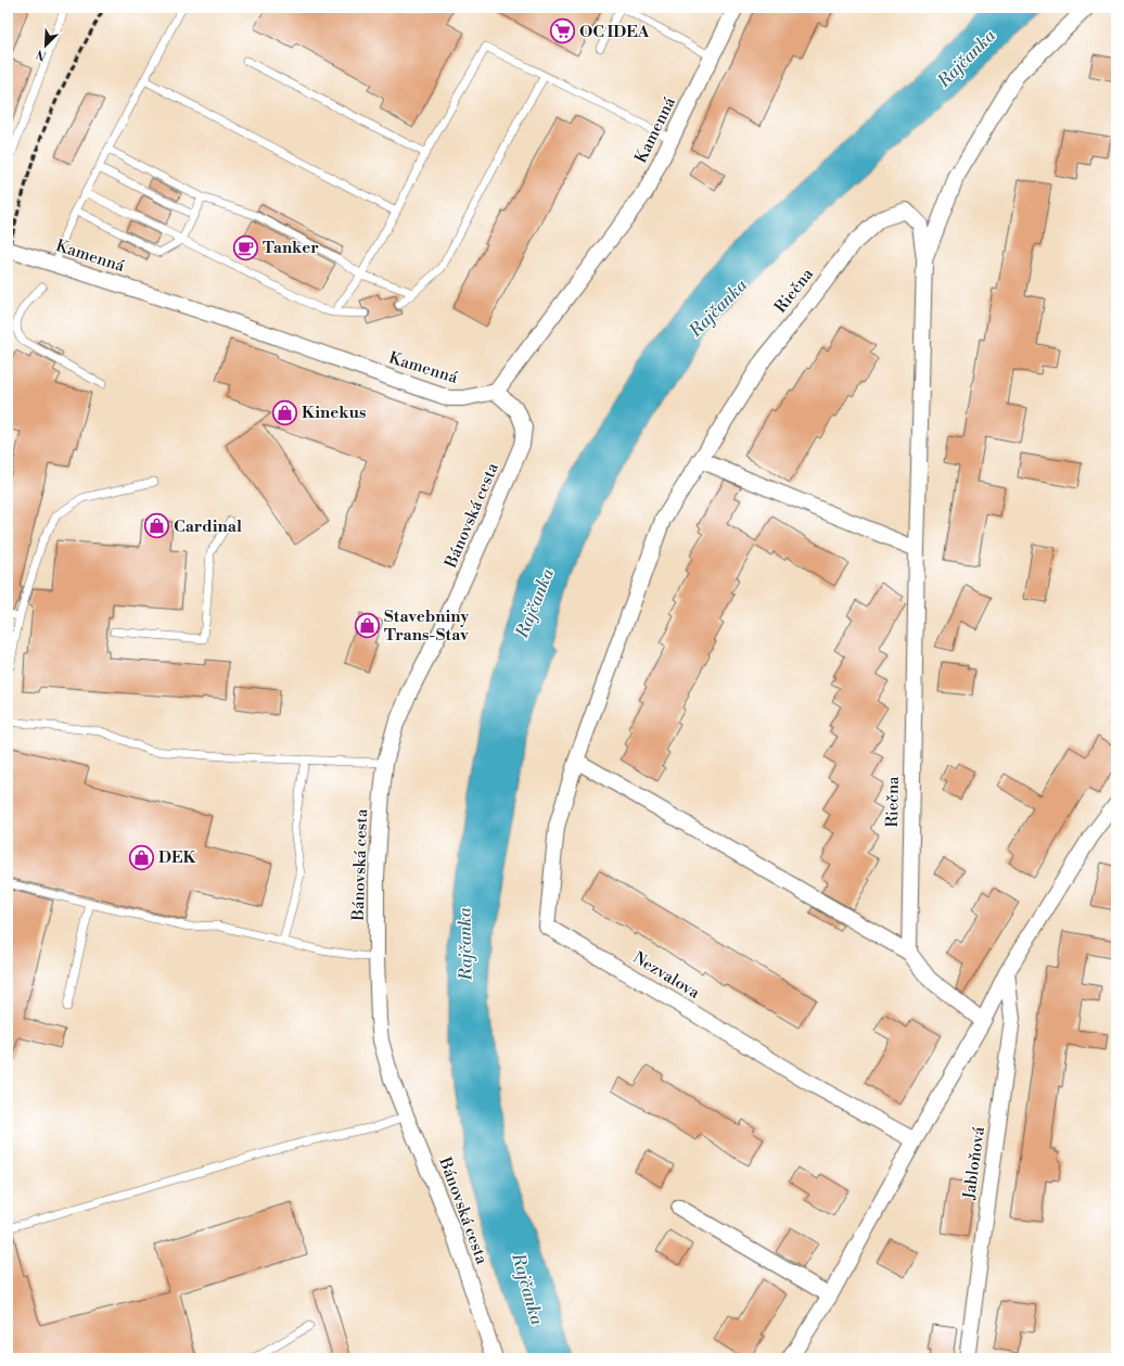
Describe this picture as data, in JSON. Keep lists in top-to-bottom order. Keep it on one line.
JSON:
{"streets":{"street":["Kamenná","Riečna","Bánovská cesta","Nezvalova","Jabloňová"]},"crossings":[["Kamenná","Bánovská cesta"],["Riečna","Nezvalova"]],"water":["Rajčanka"],"places":{"supermarket":["OC IDEA"],"cafe":["Tanker"],"shop":["Kinekus","Cardinal","Stavebniny Trans-Stav","DEK"]},"north":"bottom left"}
